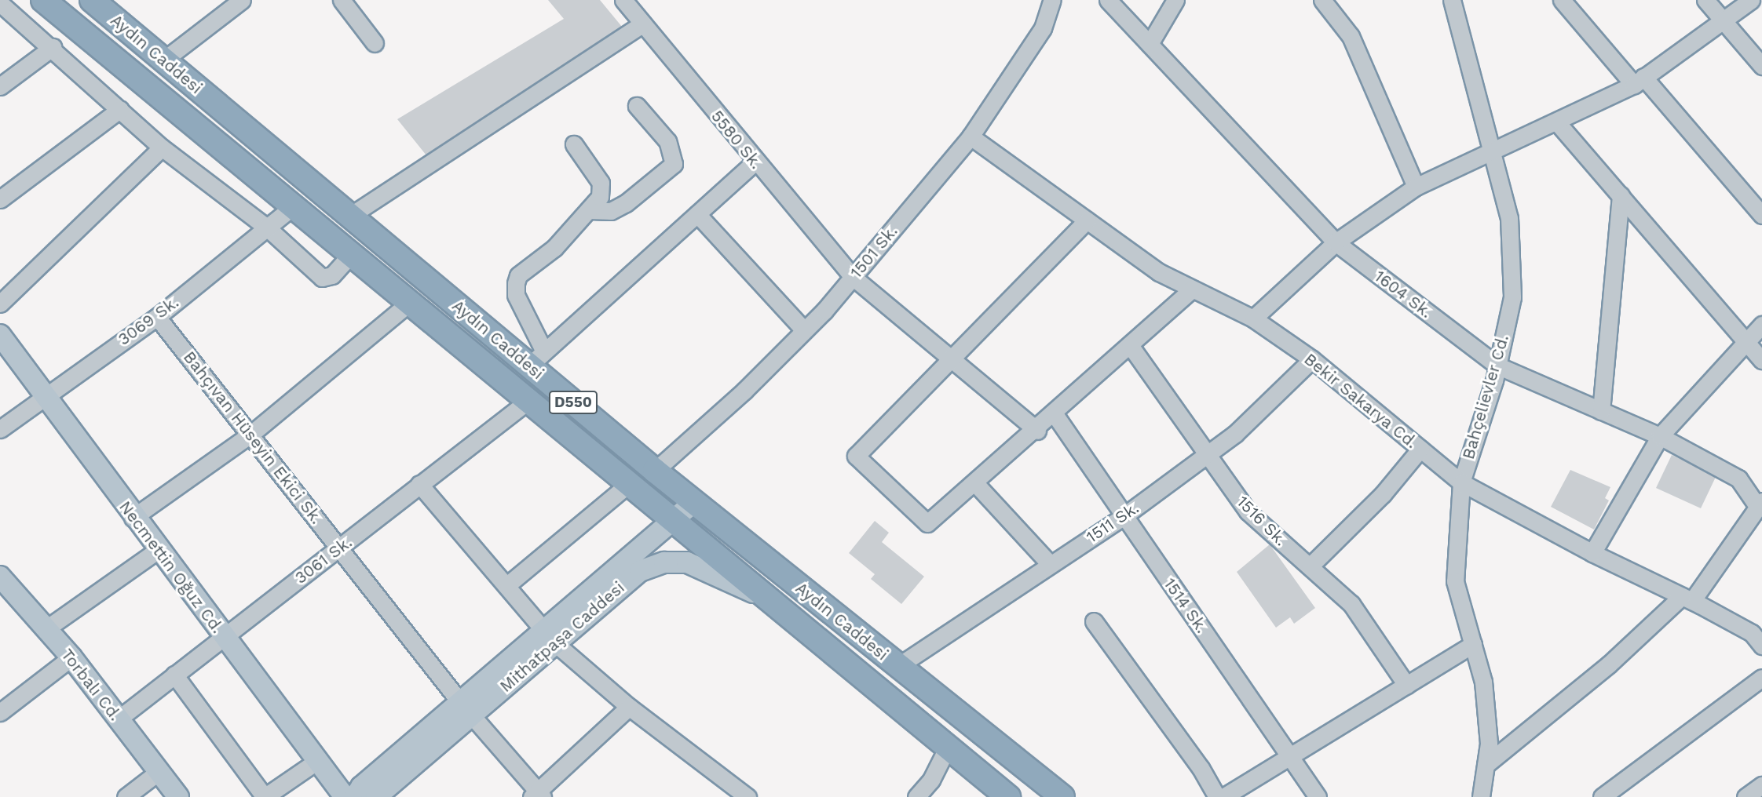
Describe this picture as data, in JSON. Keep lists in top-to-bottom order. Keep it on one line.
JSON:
{"streets":{"highway":["Aydın Caddesi","D550"],"main road":["Necmettin Oğuz Cd.","Mithatpaşa Caddesi","Torbalı Cd."],"street":["5580 Sk.","1501 Sk.","1604 Sk.","3069 Sk.","Bahçelievler Cd.","Bekir Sakarya Cd.","Bahçıvan Hüseyin Ekici Sk.","1516 Sk.","1511 Sk.","3061 Sk.","1514 Sk."]},"crossings":[["Aydın Caddesi","1501 Sk."],["Aydın Caddesi","3069 Sk."],["Aydın Caddesi","1511 Sk."],["Aydın Caddesi","3061 Sk."],["Aydın Caddesi","Mithatpaşa Caddesi"],["5580 Sk.","1501 Sk."],["1501 Sk.","Bekir Sakarya Cd."],["1604 Sk.","Bahçelievler Cd."],["3069 Sk.","Bahçıvan Hüseyin Ekici Sk."],["3069 Sk.","Necmettin Oğuz Cd."],["Bahçelievler Cd.","Bekir Sakarya Cd."],["Bekir Sakarya Cd.","1511 Sk."],["Bahçıvan Hüseyin Ekici Sk.","3061 Sk."],["Bahçıvan Hüseyin Ekici Sk.","Mithatpaşa Caddesi"],["1516 Sk.","1511 Sk."],["1511 Sk.","1514 Sk."],["3061 Sk.","Necmettin Oğuz Cd."],["3061 Sk.","Torbalı Cd."]]}
